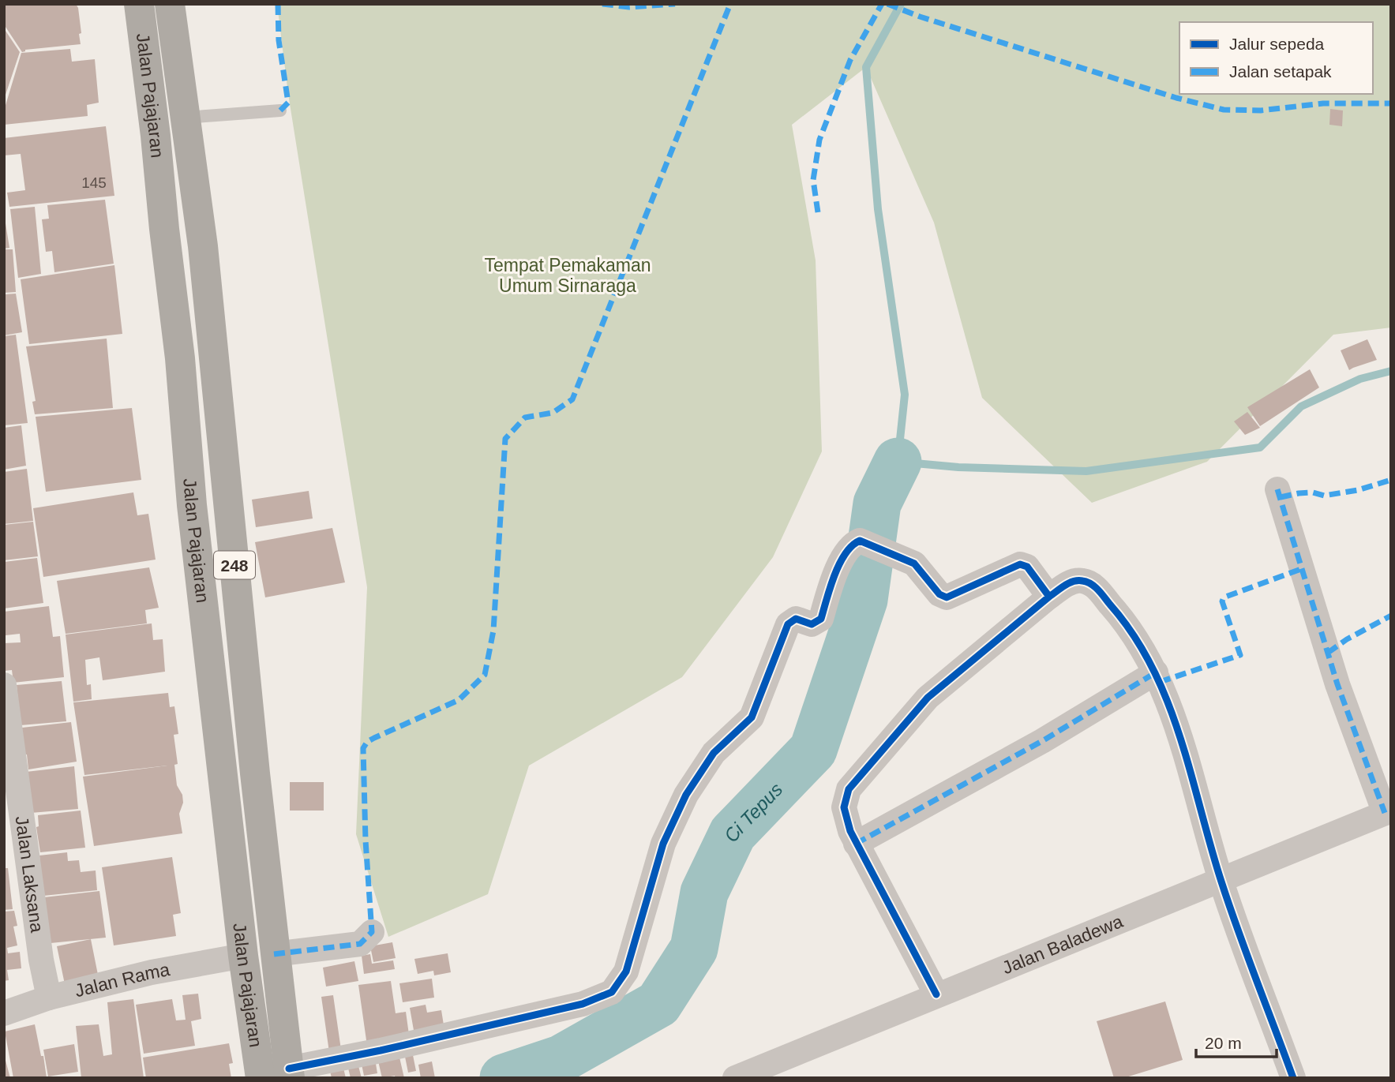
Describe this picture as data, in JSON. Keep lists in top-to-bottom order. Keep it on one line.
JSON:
{"streets":{"highway":["Jalan Pajajaran","248"],"street":["Jalan Laksana","Jalan Baladewa","Jalan Rama"]},"crossings":[["Jalan Pajajaran","Jalan Rama"],["Jalan Laksana","Jalan Rama"]],"water":["Ci Tepus"],"parks":["Tempat Pemakaman Umum Sirnaraga"],"house_numbers":["145"],"legend":["Jalur sepeda","Jalan setapak"],"scale_bar":"20 m"}
